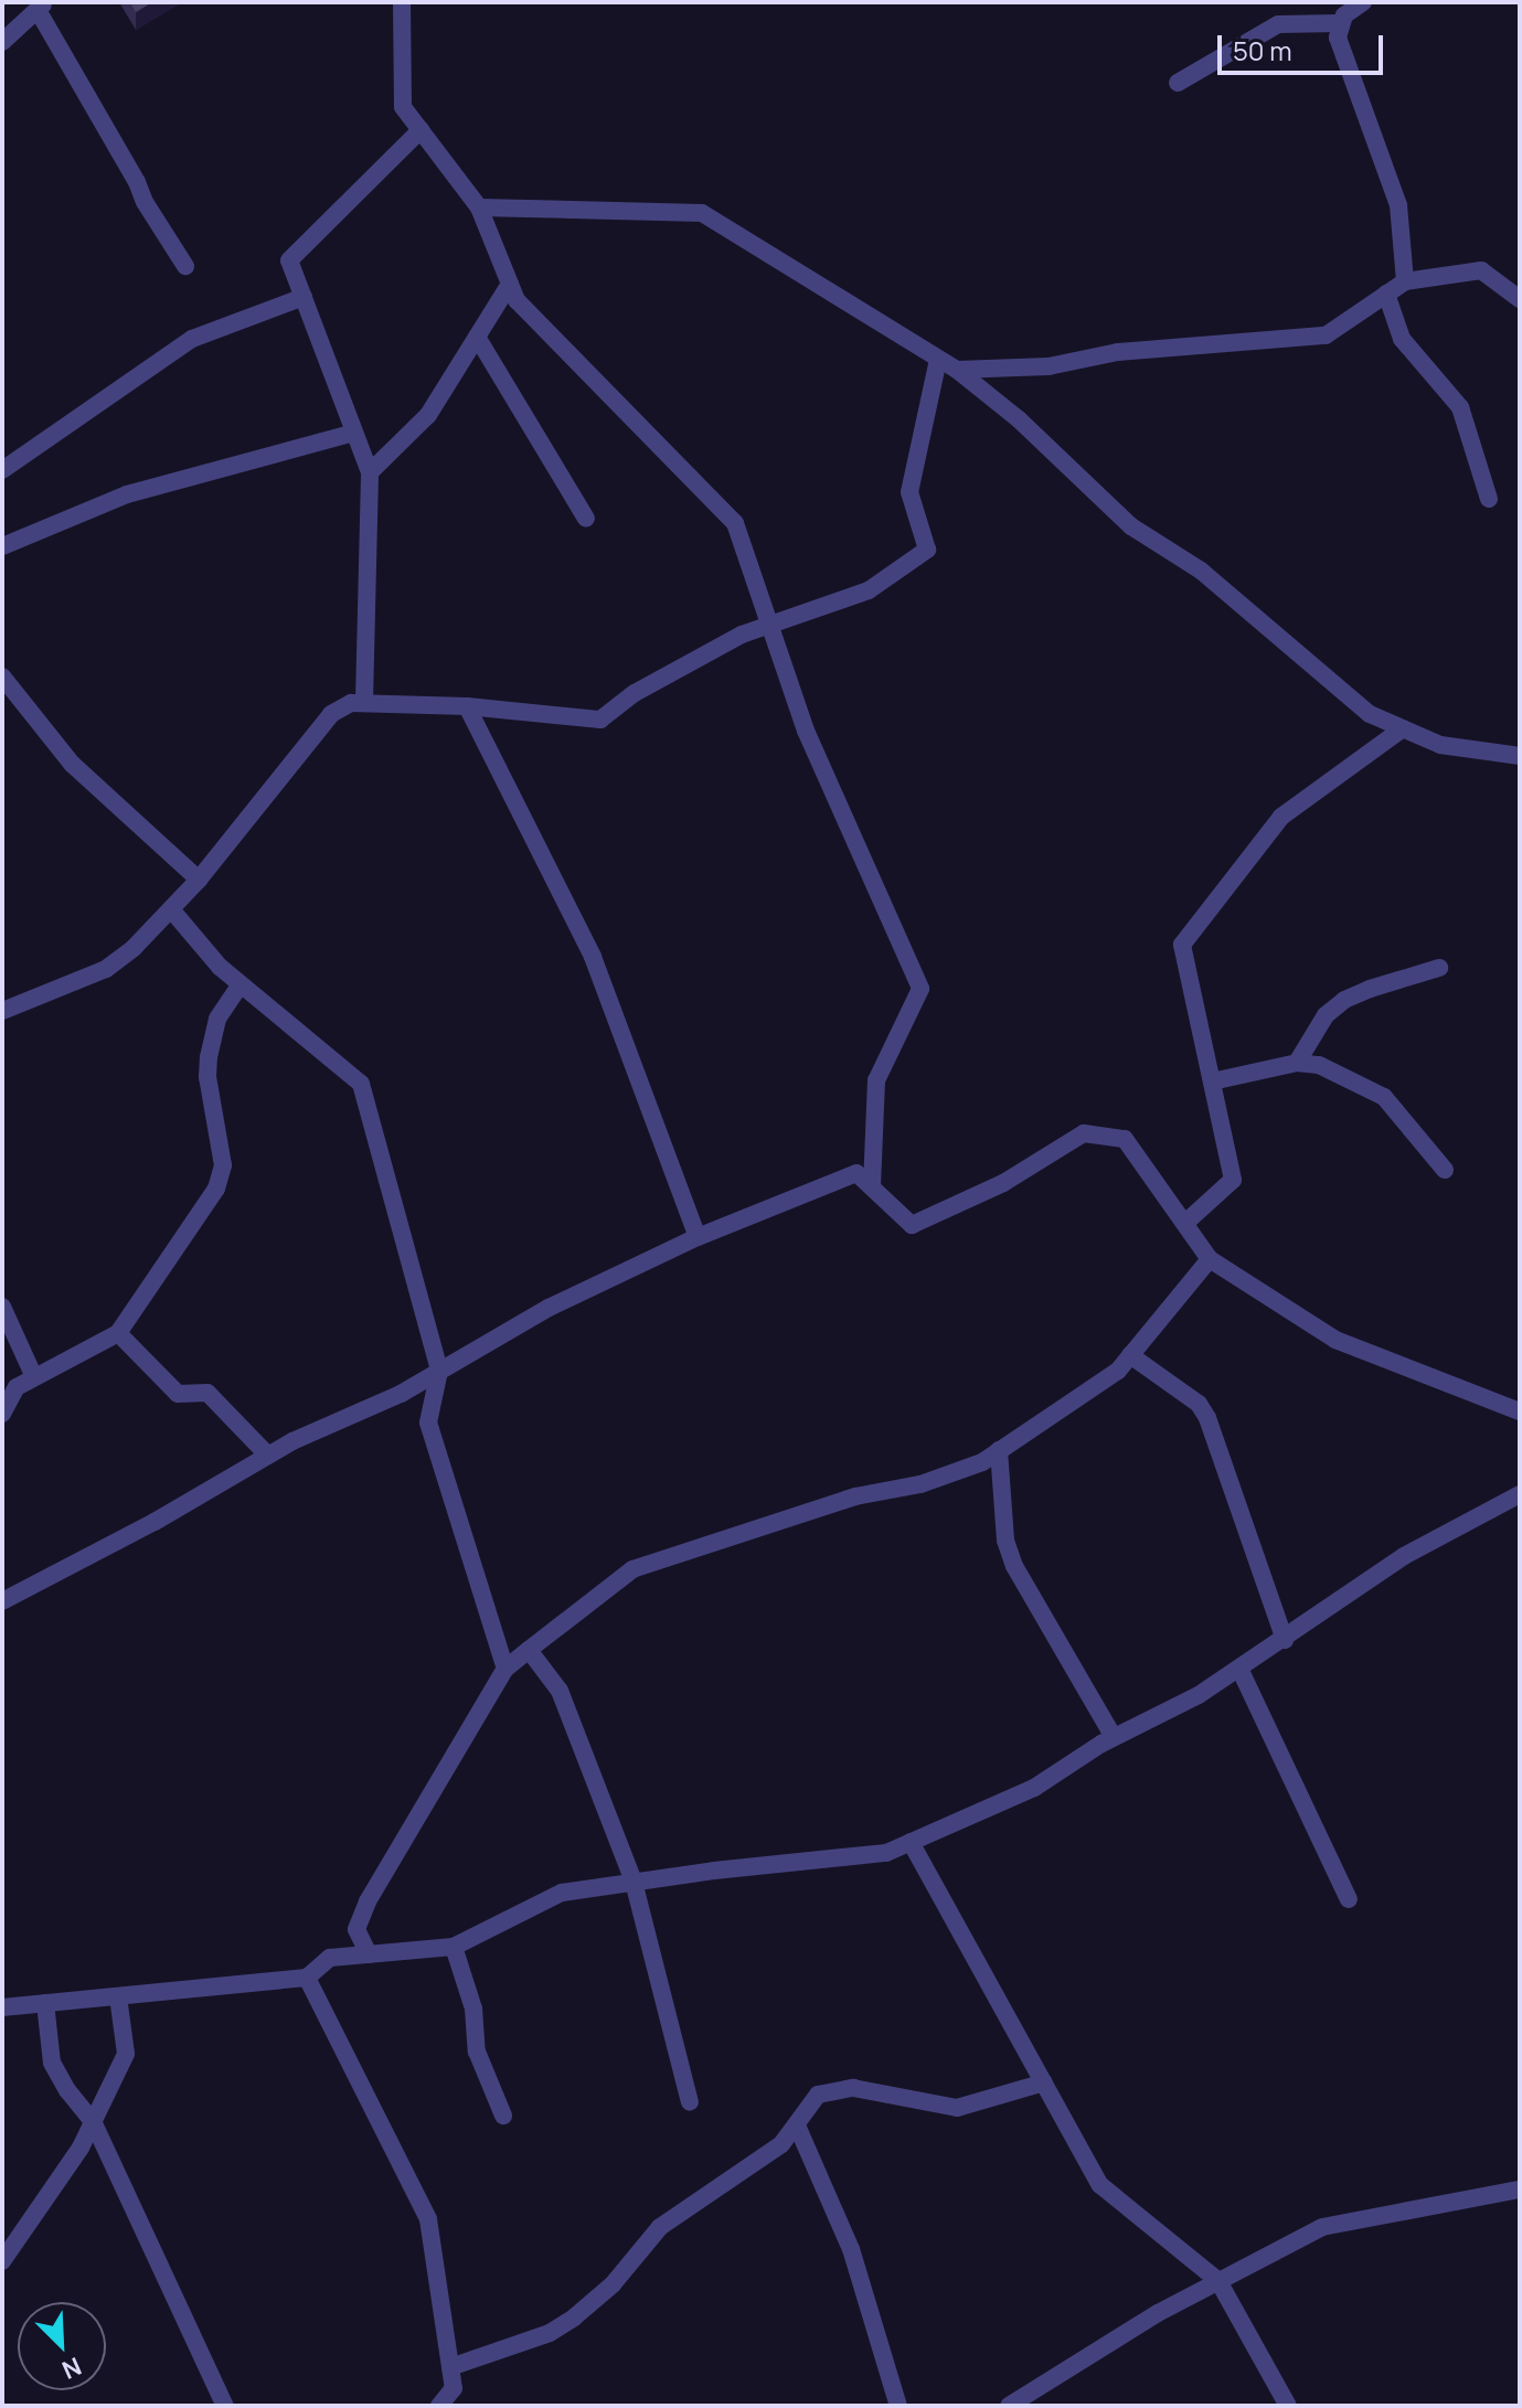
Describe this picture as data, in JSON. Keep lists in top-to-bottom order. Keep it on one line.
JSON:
{"scale_bar":"50 m","north":"bottom right"}
